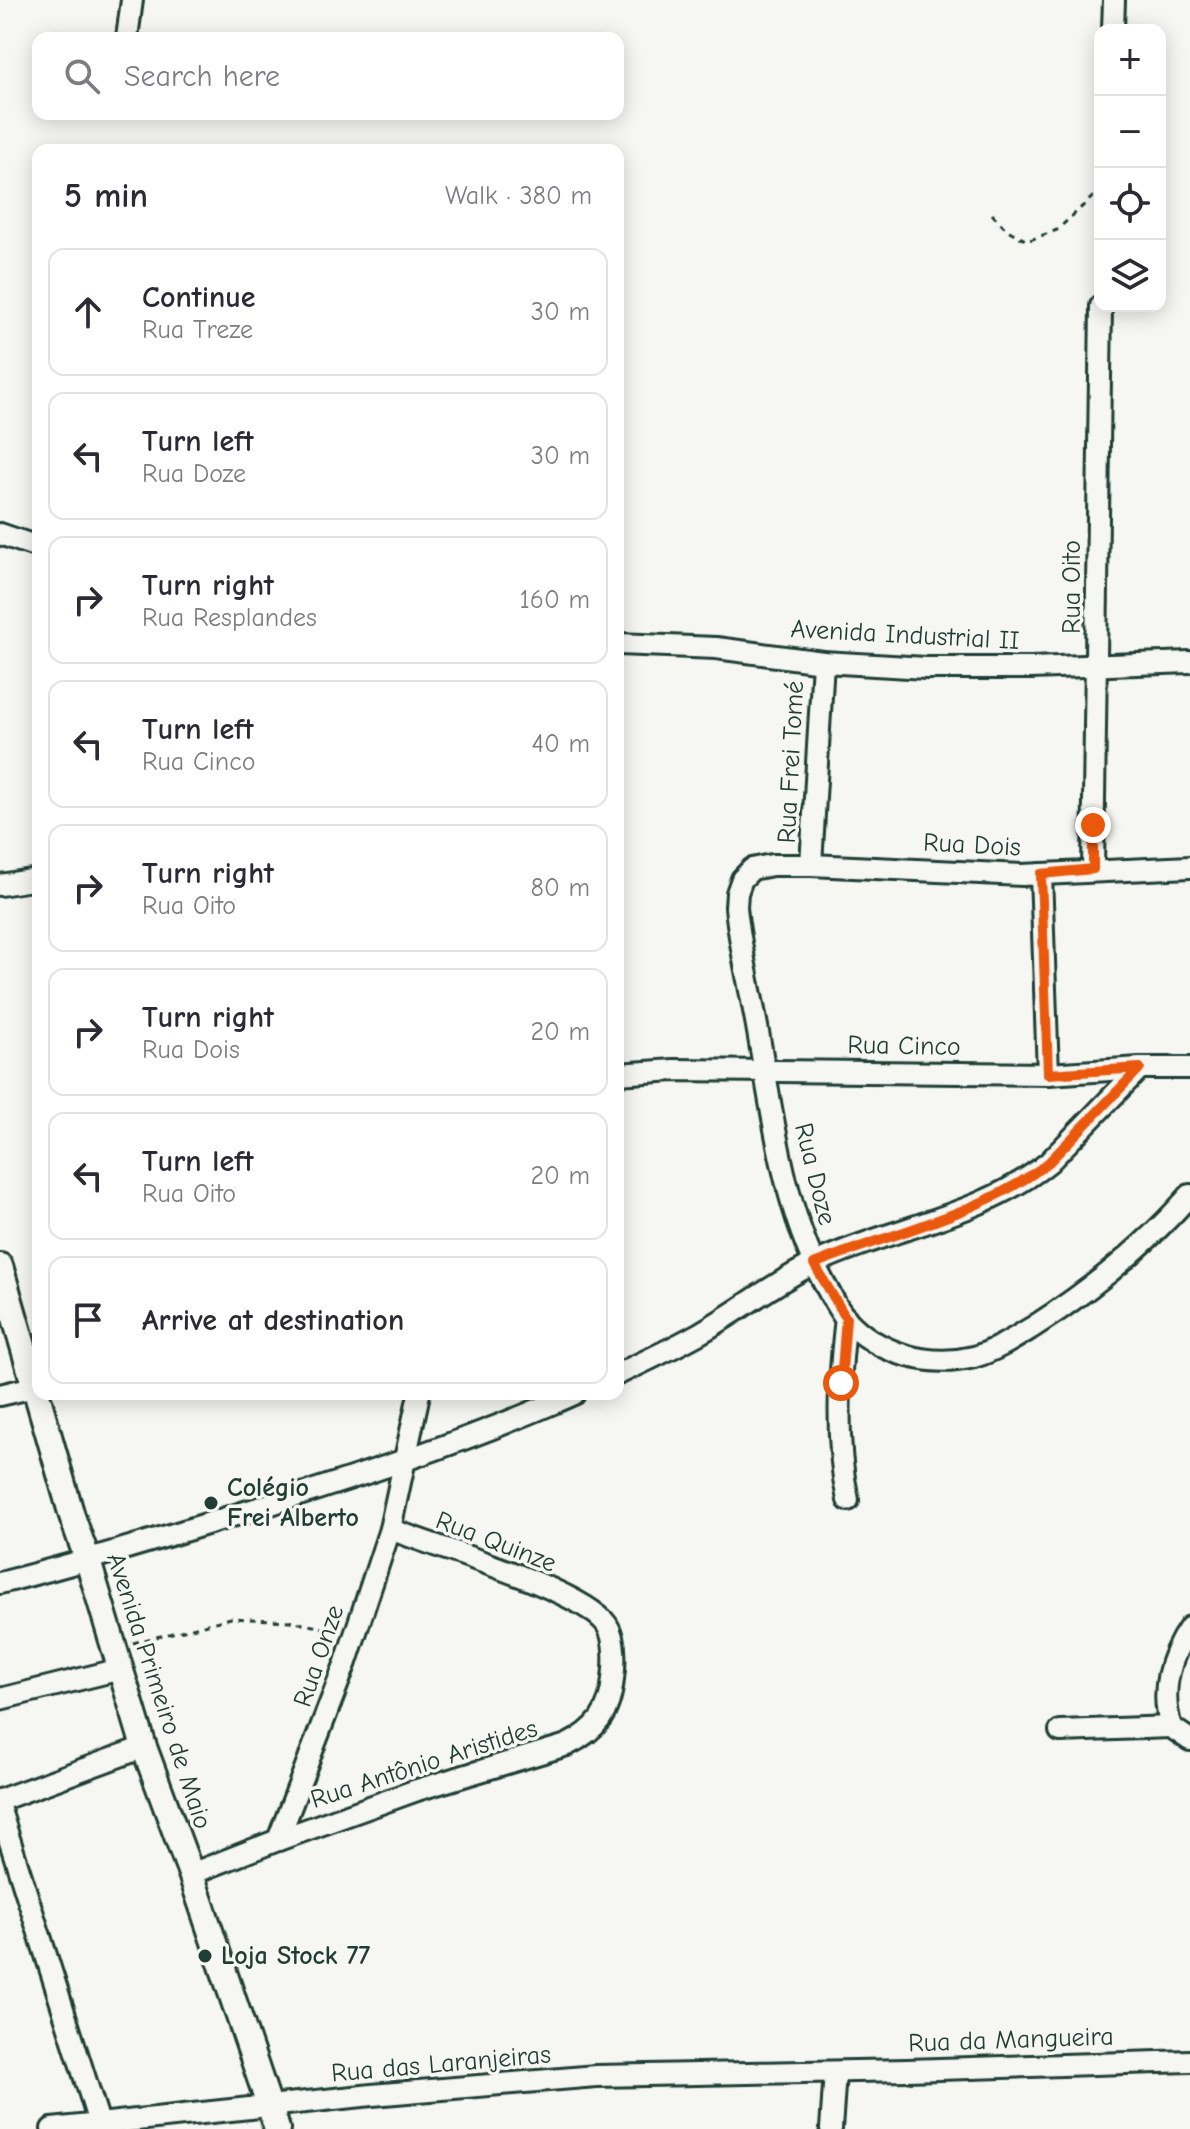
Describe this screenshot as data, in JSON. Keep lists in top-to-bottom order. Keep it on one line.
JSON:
{"streets":{"main road":["Avenida Primeiro de Maio"],"street":["Rua Oito","Avenida Industrial II","Rua Frei Tomé","Rua Dois","Rua Cinco","Rua Doze","Rua Quinze","Rua Onze","Rua Antônio Aristides","Rua da Mangueira","Rua das Laranjeiras"]},"crossings":[["Rua Oito","Avenida Industrial II"],["Rua Oito","Rua Dois"],["Avenida Industrial II","Rua Frei Tomé"],["Rua Frei Tomé","Rua Dois"],["Rua Dois","Rua Doze"],["Rua Cinco","Rua Doze"],["Rua Quinze","Rua Onze"],["Rua Quinze","Rua Antônio Aristides"],["Rua Onze","Rua Antônio Aristides"],["Avenida Primeiro de Maio","Rua das Laranjeiras"],["Rua da Mangueira","Rua das Laranjeiras"]],"places":["Colégio Frei Alberto","Loja Stock 77"],"page":{"map_buttons":["+","−"],"search":"Search here","heading":["5 min","Walk · 380 m"],"list":[["Continue","Rua Treze","30 m"],["Turn left","Rua Doze","30 m"],["Turn right","Rua Resplandes","160 m"],["Turn left","Rua Cinco","40 m"],["Turn right","Rua Oito","80 m"],["Turn right","Rua Dois","20 m"],["Turn left","Rua Oito","20 m"],"Arrive at destination"]}}
